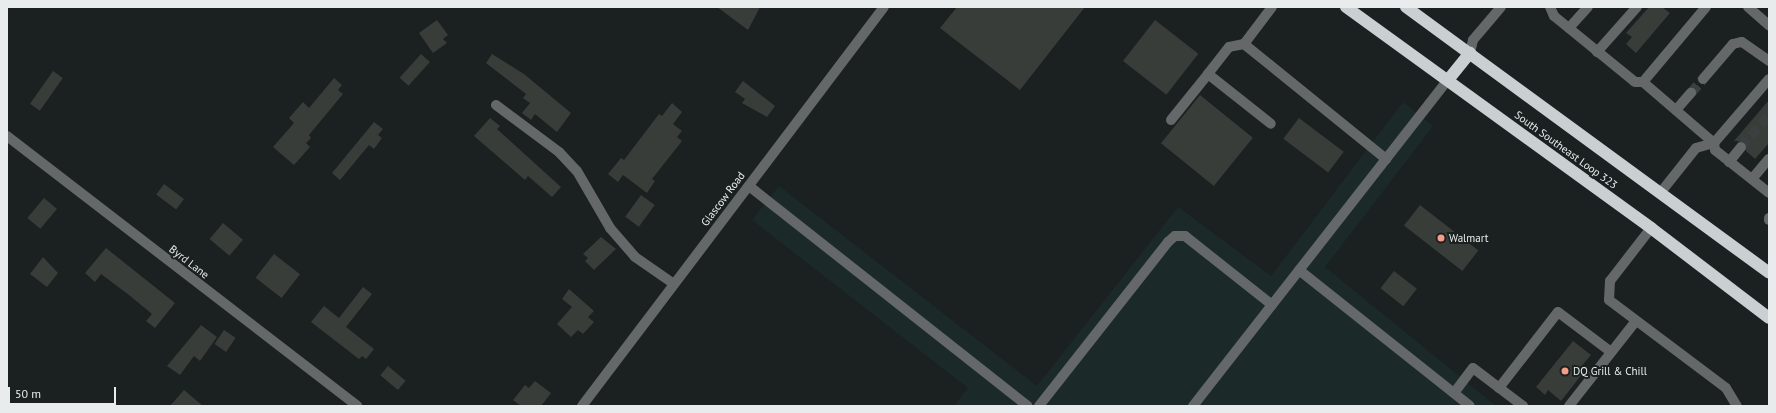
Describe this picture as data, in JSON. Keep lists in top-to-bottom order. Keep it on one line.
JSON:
{"streets":{"highway":["South Southeast Loop 323"],"street":["Glascow Road","Byrd Lane"]},"places":["Walmart","DQ Grill & Chill"],"scale_bar":"50 m"}
